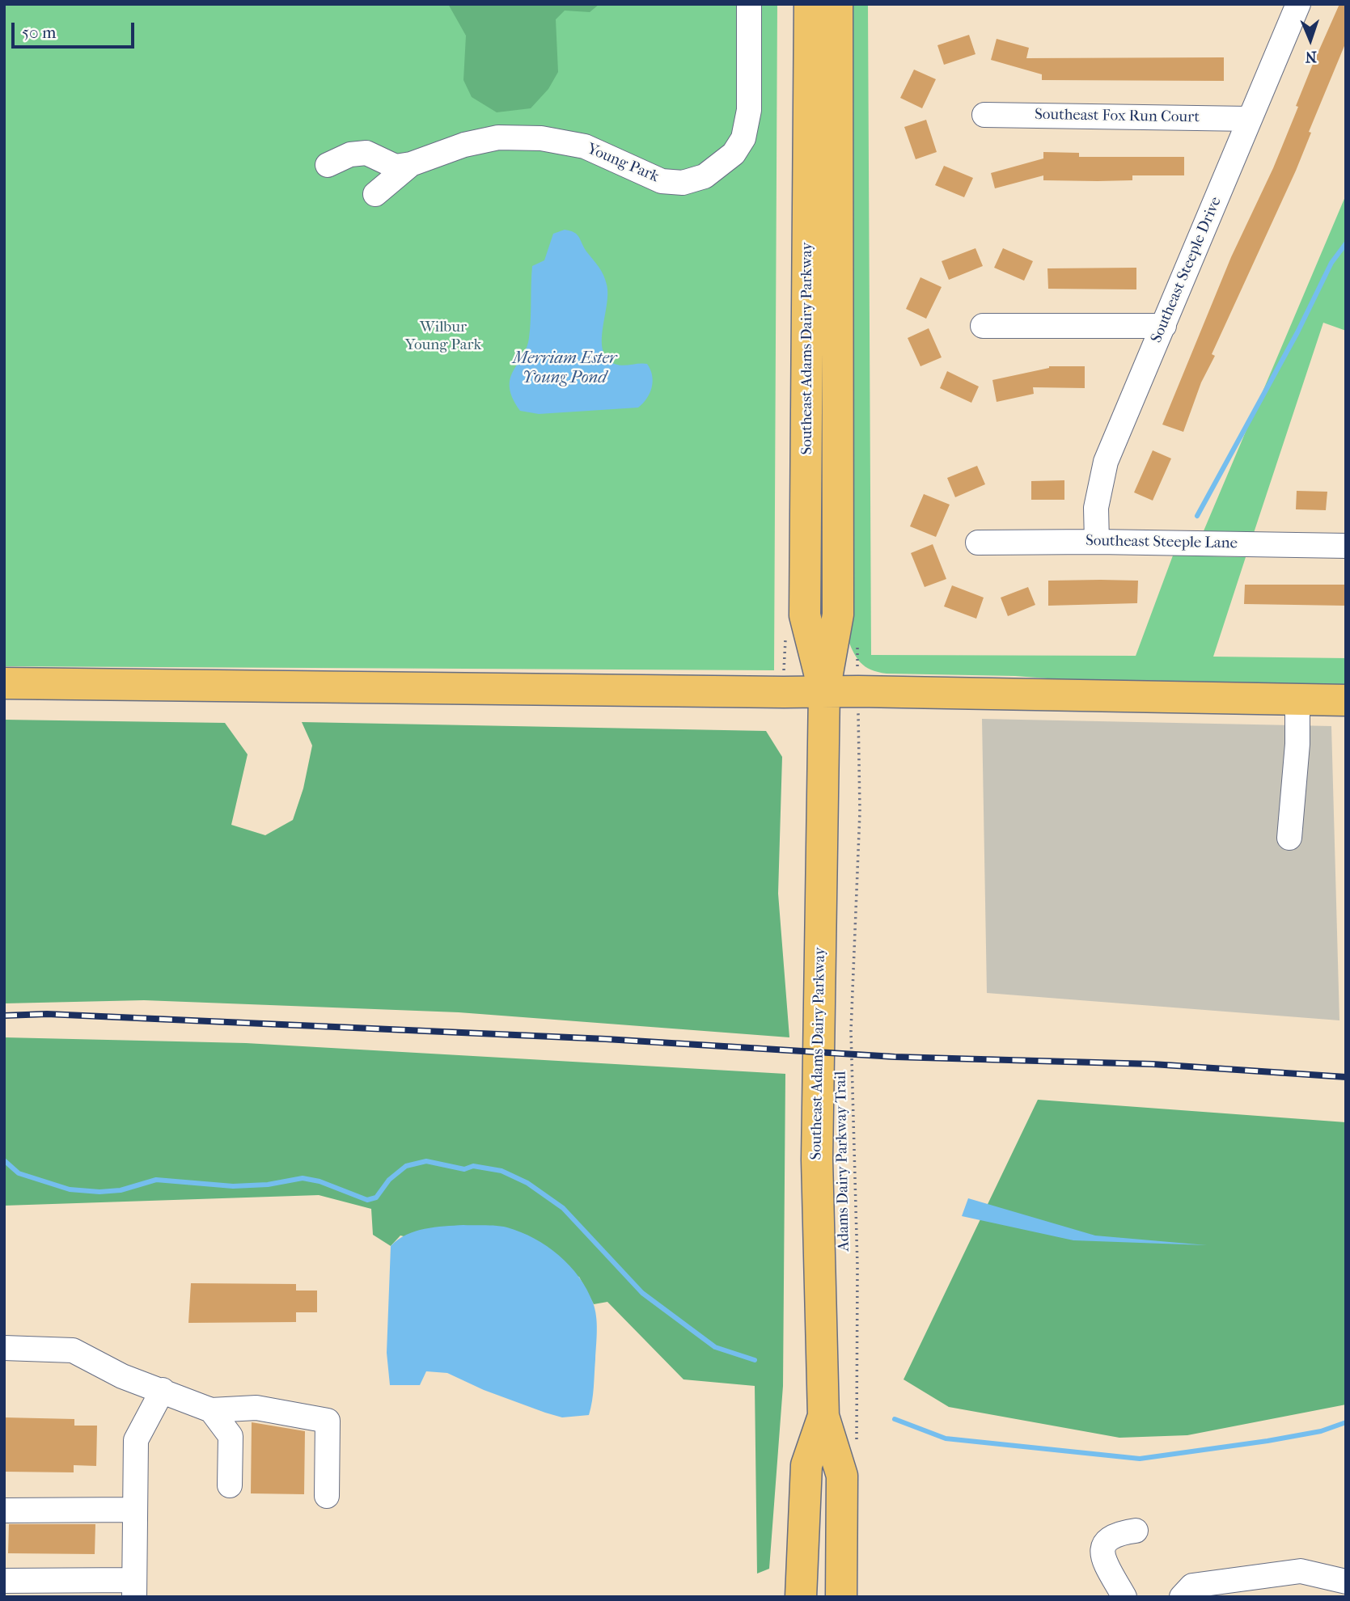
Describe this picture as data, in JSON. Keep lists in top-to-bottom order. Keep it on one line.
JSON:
{"streets":{"main road":["Southeast Adams Dairy Parkway"],"street":["Southeast Fox Run Court","Young Park","Southeast Steeple Drive","Southeast Steeple Lane"],"path":["Adams Dairy Parkway Trail"]},"crossings":[["Southeast Fox Run Court","Southeast Steeple Drive"],["Southeast Steeple Drive","Southeast Steeple Lane"]],"water":["Merriam Ester Young Pond"],"parks":["Wilbur Young Park"],"scale_bar":"50 m","north":"bottom"}
